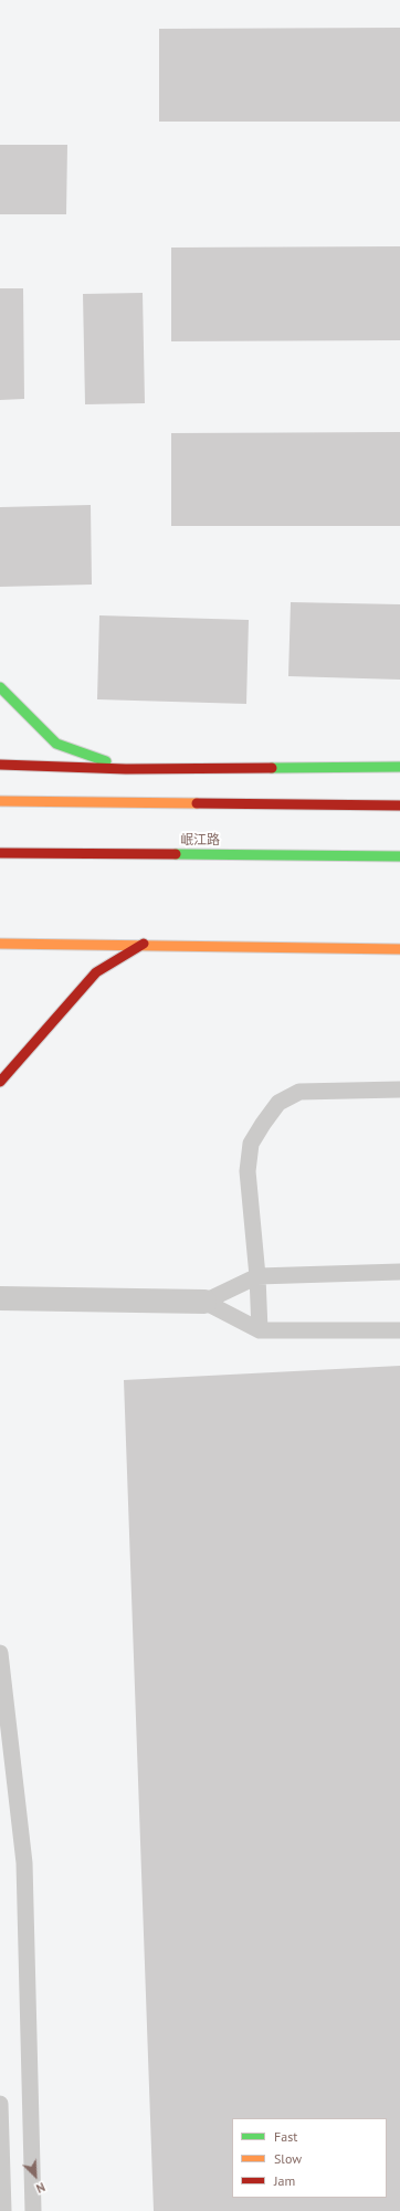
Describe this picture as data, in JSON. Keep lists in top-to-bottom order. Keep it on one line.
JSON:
{"streets":{"main road":["岷江路"]},"legend":["Fast","Slow","Jam"],"north":"bottom right"}
